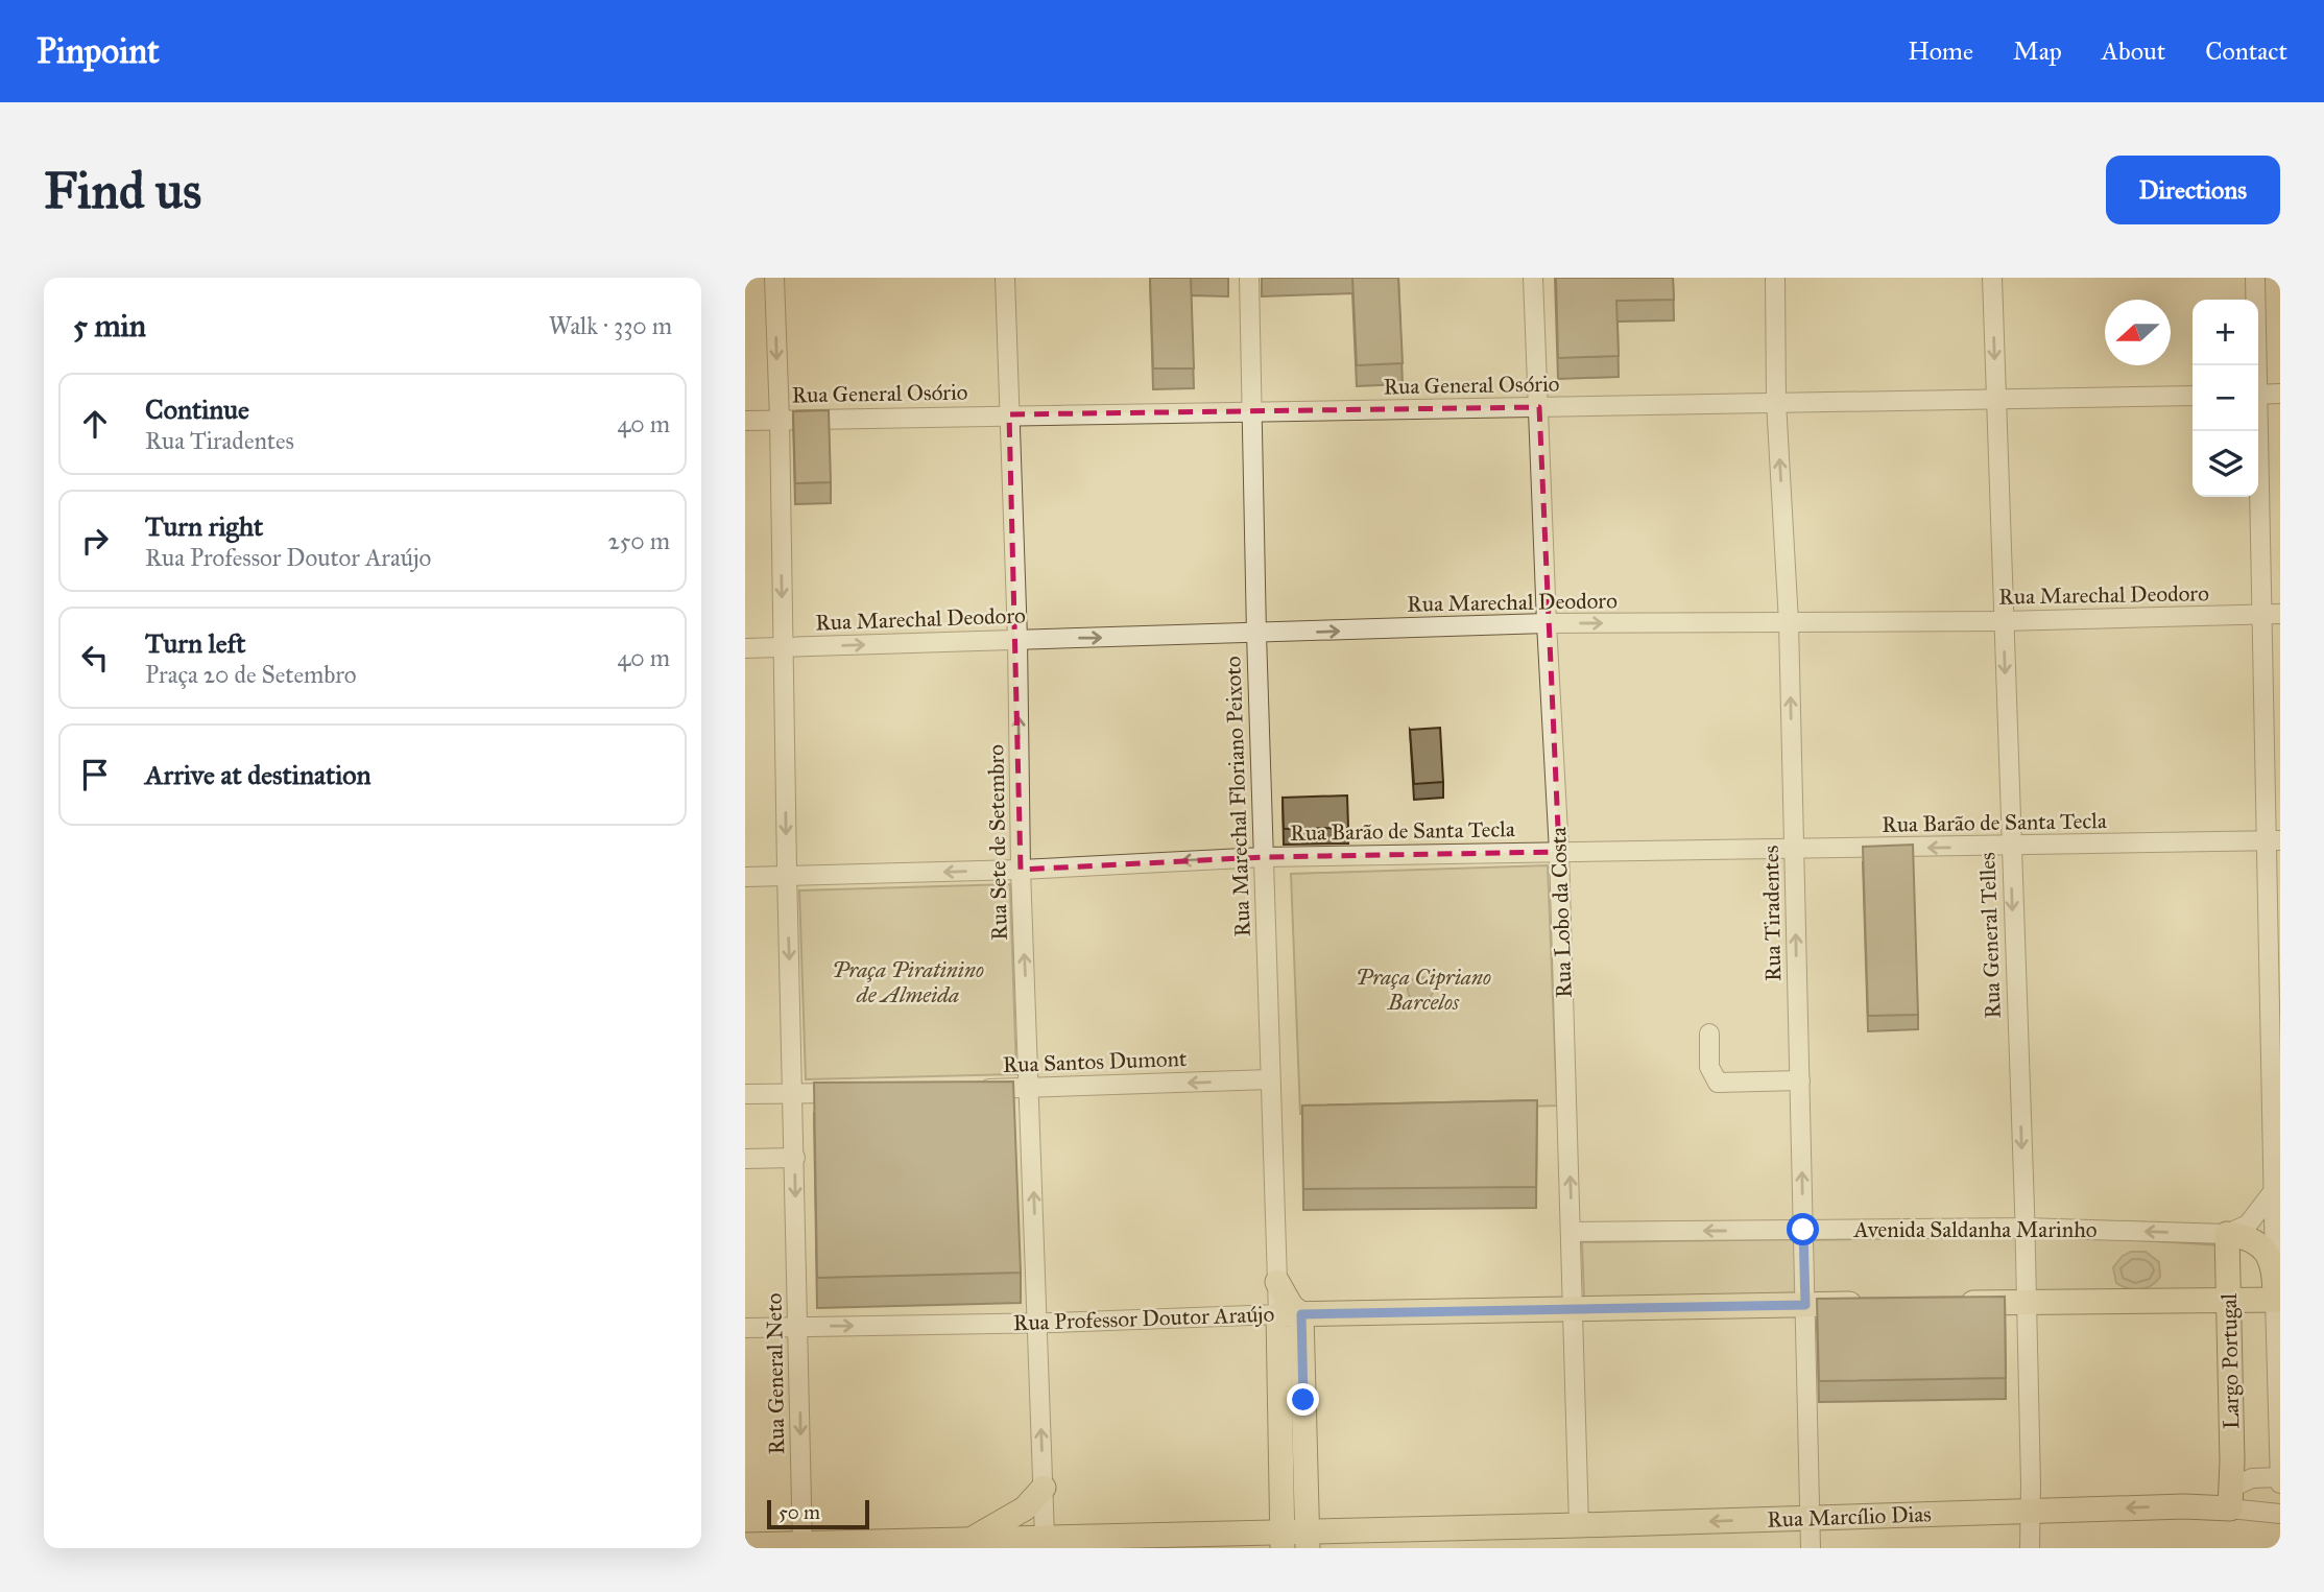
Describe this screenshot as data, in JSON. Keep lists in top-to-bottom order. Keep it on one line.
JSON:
{"streets":{"main road":["Avenida Saldanha Marinho","Rua Professor Doutor Araújo","Largo Portugal","Rua Marcílio Dias"],"street":["Rua General Osório","Rua Marechal Deodoro","Rua Marechal Floriano Peixoto","Rua Barão de Santa Tecla","Rua Sete de Setembro","Rua Lobo da Costa","Rua Tiradentes","Rua General Telles","Rua Santos Dumont","Rua General Neto"]},"crossings":[["Rua General Osório","Rua Marechal Floriano Peixoto"],["Rua General Osório","Rua Sete de Setembro"],["Rua General Osório","Rua Lobo da Costa"],["Rua General Osório","Rua Tiradentes"],["Rua General Osório","Rua General Telles"],["Rua General Osório","Rua General Neto"],["Rua Marechal Deodoro","Rua Marechal Floriano Peixoto"],["Rua Marechal Deodoro","Rua Sete de Setembro"],["Rua Marechal Deodoro","Rua Lobo da Costa"],["Rua Marechal Deodoro","Rua Tiradentes"],["Rua Marechal Deodoro","Rua General Telles"],["Rua Marechal Deodoro","Rua General Neto"],["Rua Marechal Floriano Peixoto","Rua Barão de Santa Tecla"],["Rua Marechal Floriano Peixoto","Rua Santos Dumont"],["Rua Barão de Santa Tecla","Rua Sete de Setembro"],["Rua Barão de Santa Tecla","Rua Lobo da Costa"],["Rua Barão de Santa Tecla","Rua Tiradentes"],["Rua Barão de Santa Tecla","Rua General Telles"],["Rua Barão de Santa Tecla","Rua General Neto"],["Rua Sete de Setembro","Rua Santos Dumont"],["Rua Sete de Setembro","Rua Professor Doutor Araújo"],["Rua Sete de Setembro","Rua Marcílio Dias"],["Rua Lobo da Costa","Avenida Saldanha Marinho"],["Rua Lobo da Costa","Rua Professor Doutor Araújo"],["Rua Lobo da Costa","Rua Marcílio Dias"],["Rua Tiradentes","Avenida Saldanha Marinho"],["Rua Tiradentes","Rua Professor Doutor Araújo"],["Rua Tiradentes","Rua Marcílio Dias"],["Rua General Telles","Avenida Saldanha Marinho"],["Rua General Telles","Rua Marcílio Dias"],["Avenida Saldanha Marinho","Largo Portugal"],["Rua Professor Doutor Araújo","Rua General Neto"],["Largo Portugal","Rua Marcílio Dias"],["Rua General Neto","Rua Marcílio Dias"]],"one_way":["Rua Marechal Deodoro","Rua Barão de Santa Tecla","Rua Sete de Setembro","Rua Tiradentes","Rua General Telles","Rua Santos Dumont","Avenida Saldanha Marinho","Rua General Neto"],"parks":["Praça Piratinino de Almeida","Praça Cipriano Barcelos"],"scale_bar":"50 m","north":"left","page":{"header":"Pinpoint","nav":["Home","Map","About","Contact"],"buttons":"Directions","title":"Find us","heading":["5 min","Walk · 330 m"],"map_buttons":["+","−"],"list":[["Continue","Rua Tiradentes","40 m"],["Turn right","Rua Professor Doutor Araújo","250 m"],["Turn left","Praça 20 de Setembro","40 m"],"Arrive at destination"],"scale":"50 m"}}
